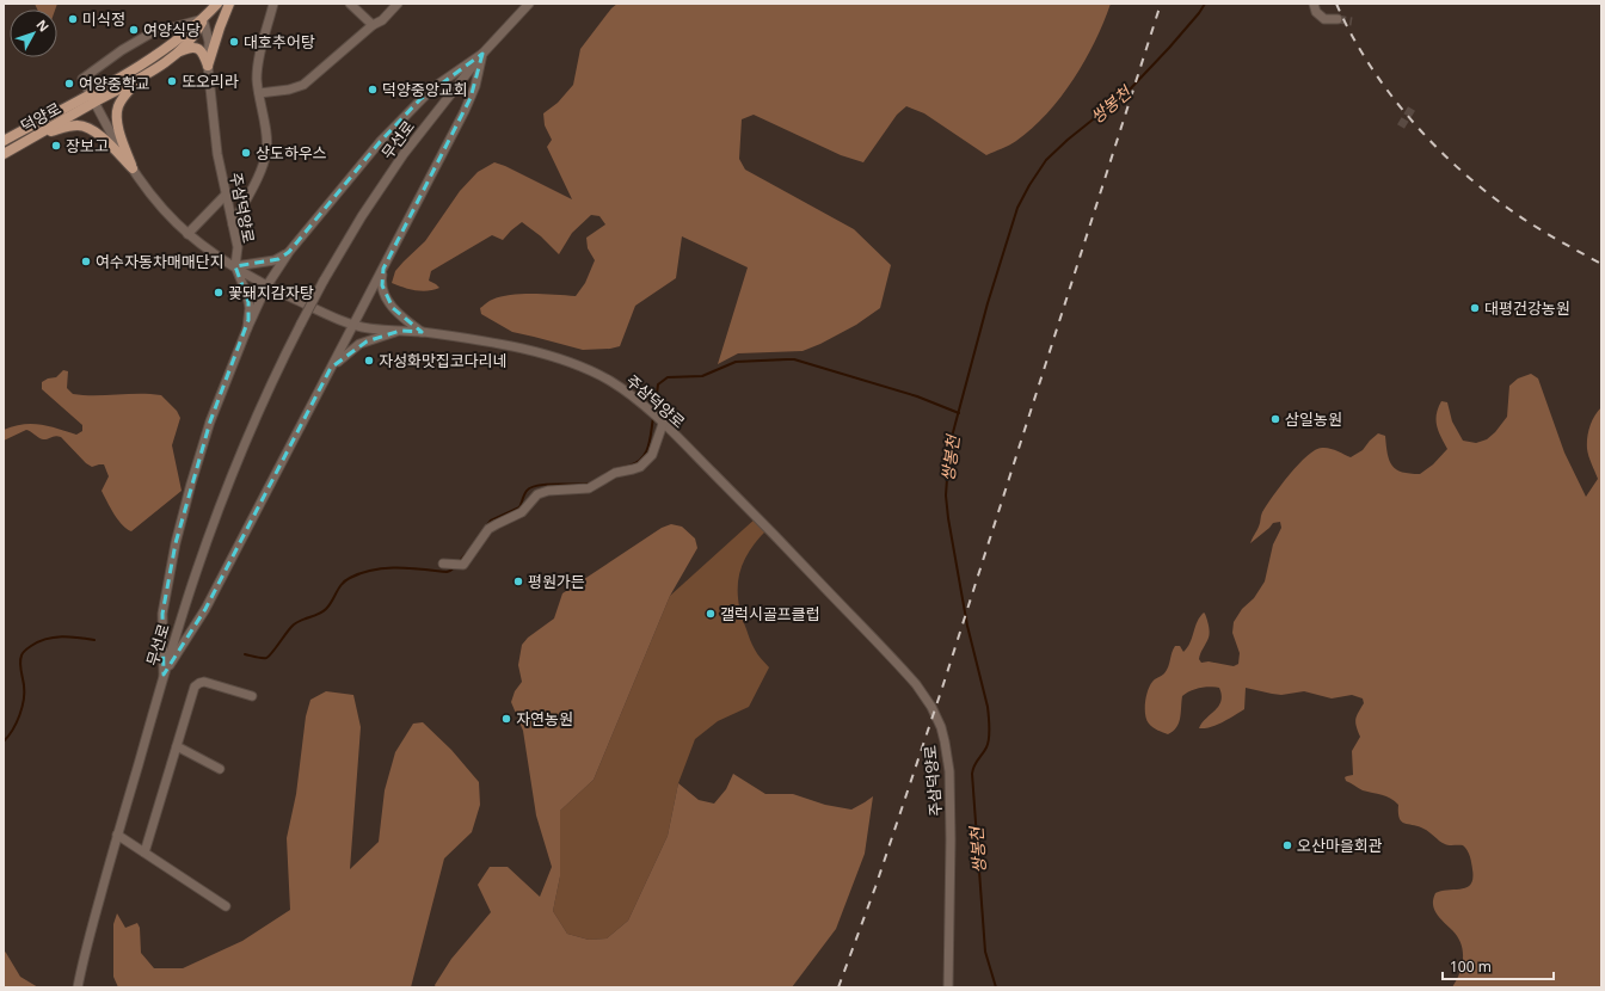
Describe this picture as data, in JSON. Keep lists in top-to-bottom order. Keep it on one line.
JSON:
{"streets":{"main road":["덕양로"],"street":["무선로","주삼덕양로"]},"crossings":[["덕양로","주삼덕양로"]],"water":["쌍봉천"],"places":["미식정","여양식당","대호추어탕","또오리라","여양중학교","덕양중앙교회","장보고","상도하우스","여수자동차매매단지","꽃돼지감자탕","대평건강농원","자성화맛집코다리네","삼일농원","평원가든","갤럭시골프클럽","자연농원","오산마을회관"],"scale_bar":"100 m","north":"top right"}
